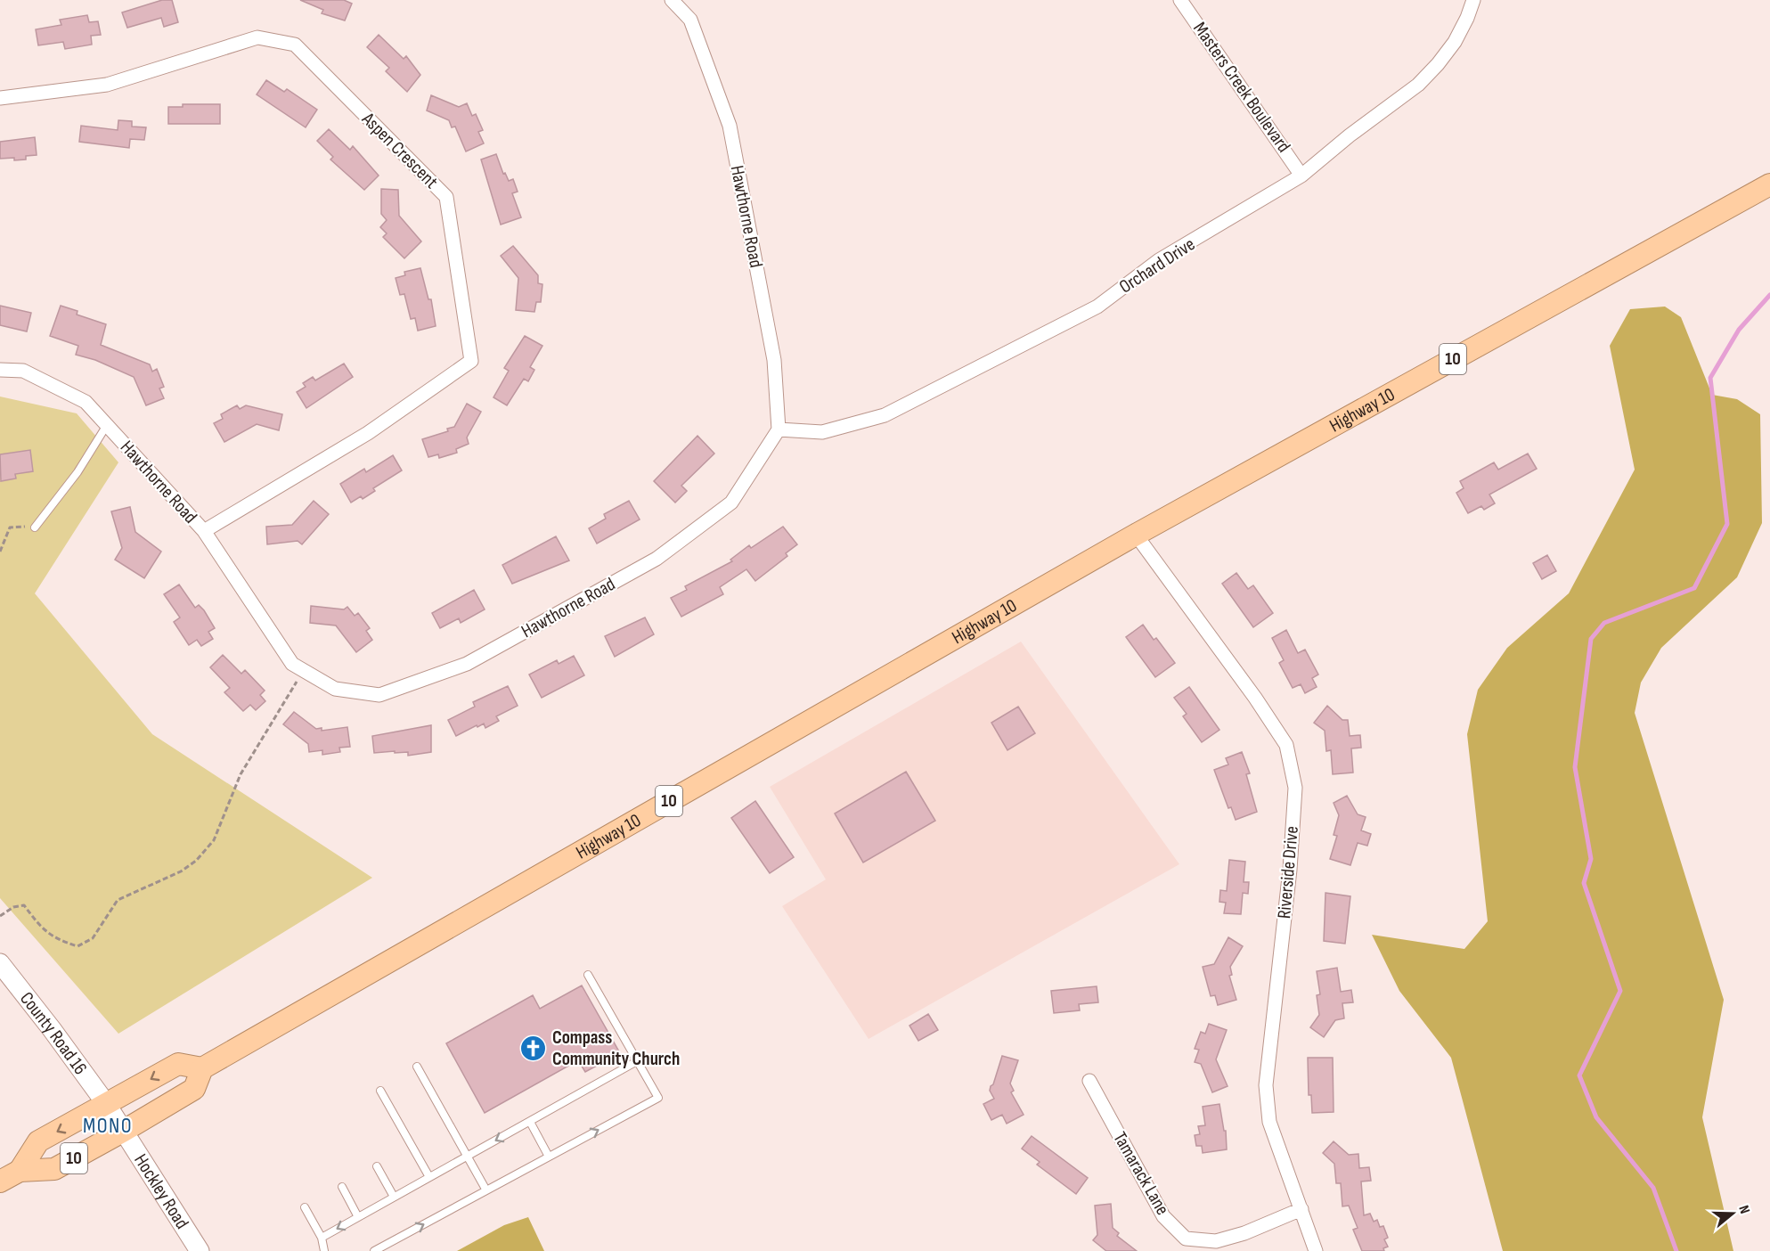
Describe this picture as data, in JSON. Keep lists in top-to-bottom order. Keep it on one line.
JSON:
{"streets":{"highway":["10","Highway 10"],"main road":["County Road 16","Hockley Road"],"street":["Masters Creek Boulevard","Aspen Crescent","Hawthorne Road","Orchard Drive","Riverside Drive","Tamarack Lane"]},"crossings":[["Masters Creek Boulevard","Orchard Drive"],["Aspen Crescent","Hawthorne Road"],["Hawthorne Road","Orchard Drive"],["10","Highway 10"],["10","County Road 16"],["10","Hockley Road"],["Highway 10","Riverside Drive"],["Riverside Drive","Tamarack Lane"],["County Road 16","Hockley Road"]],"districts":["MONO"],"places":{"church":["Compass Community Church"]},"north":"right"}
